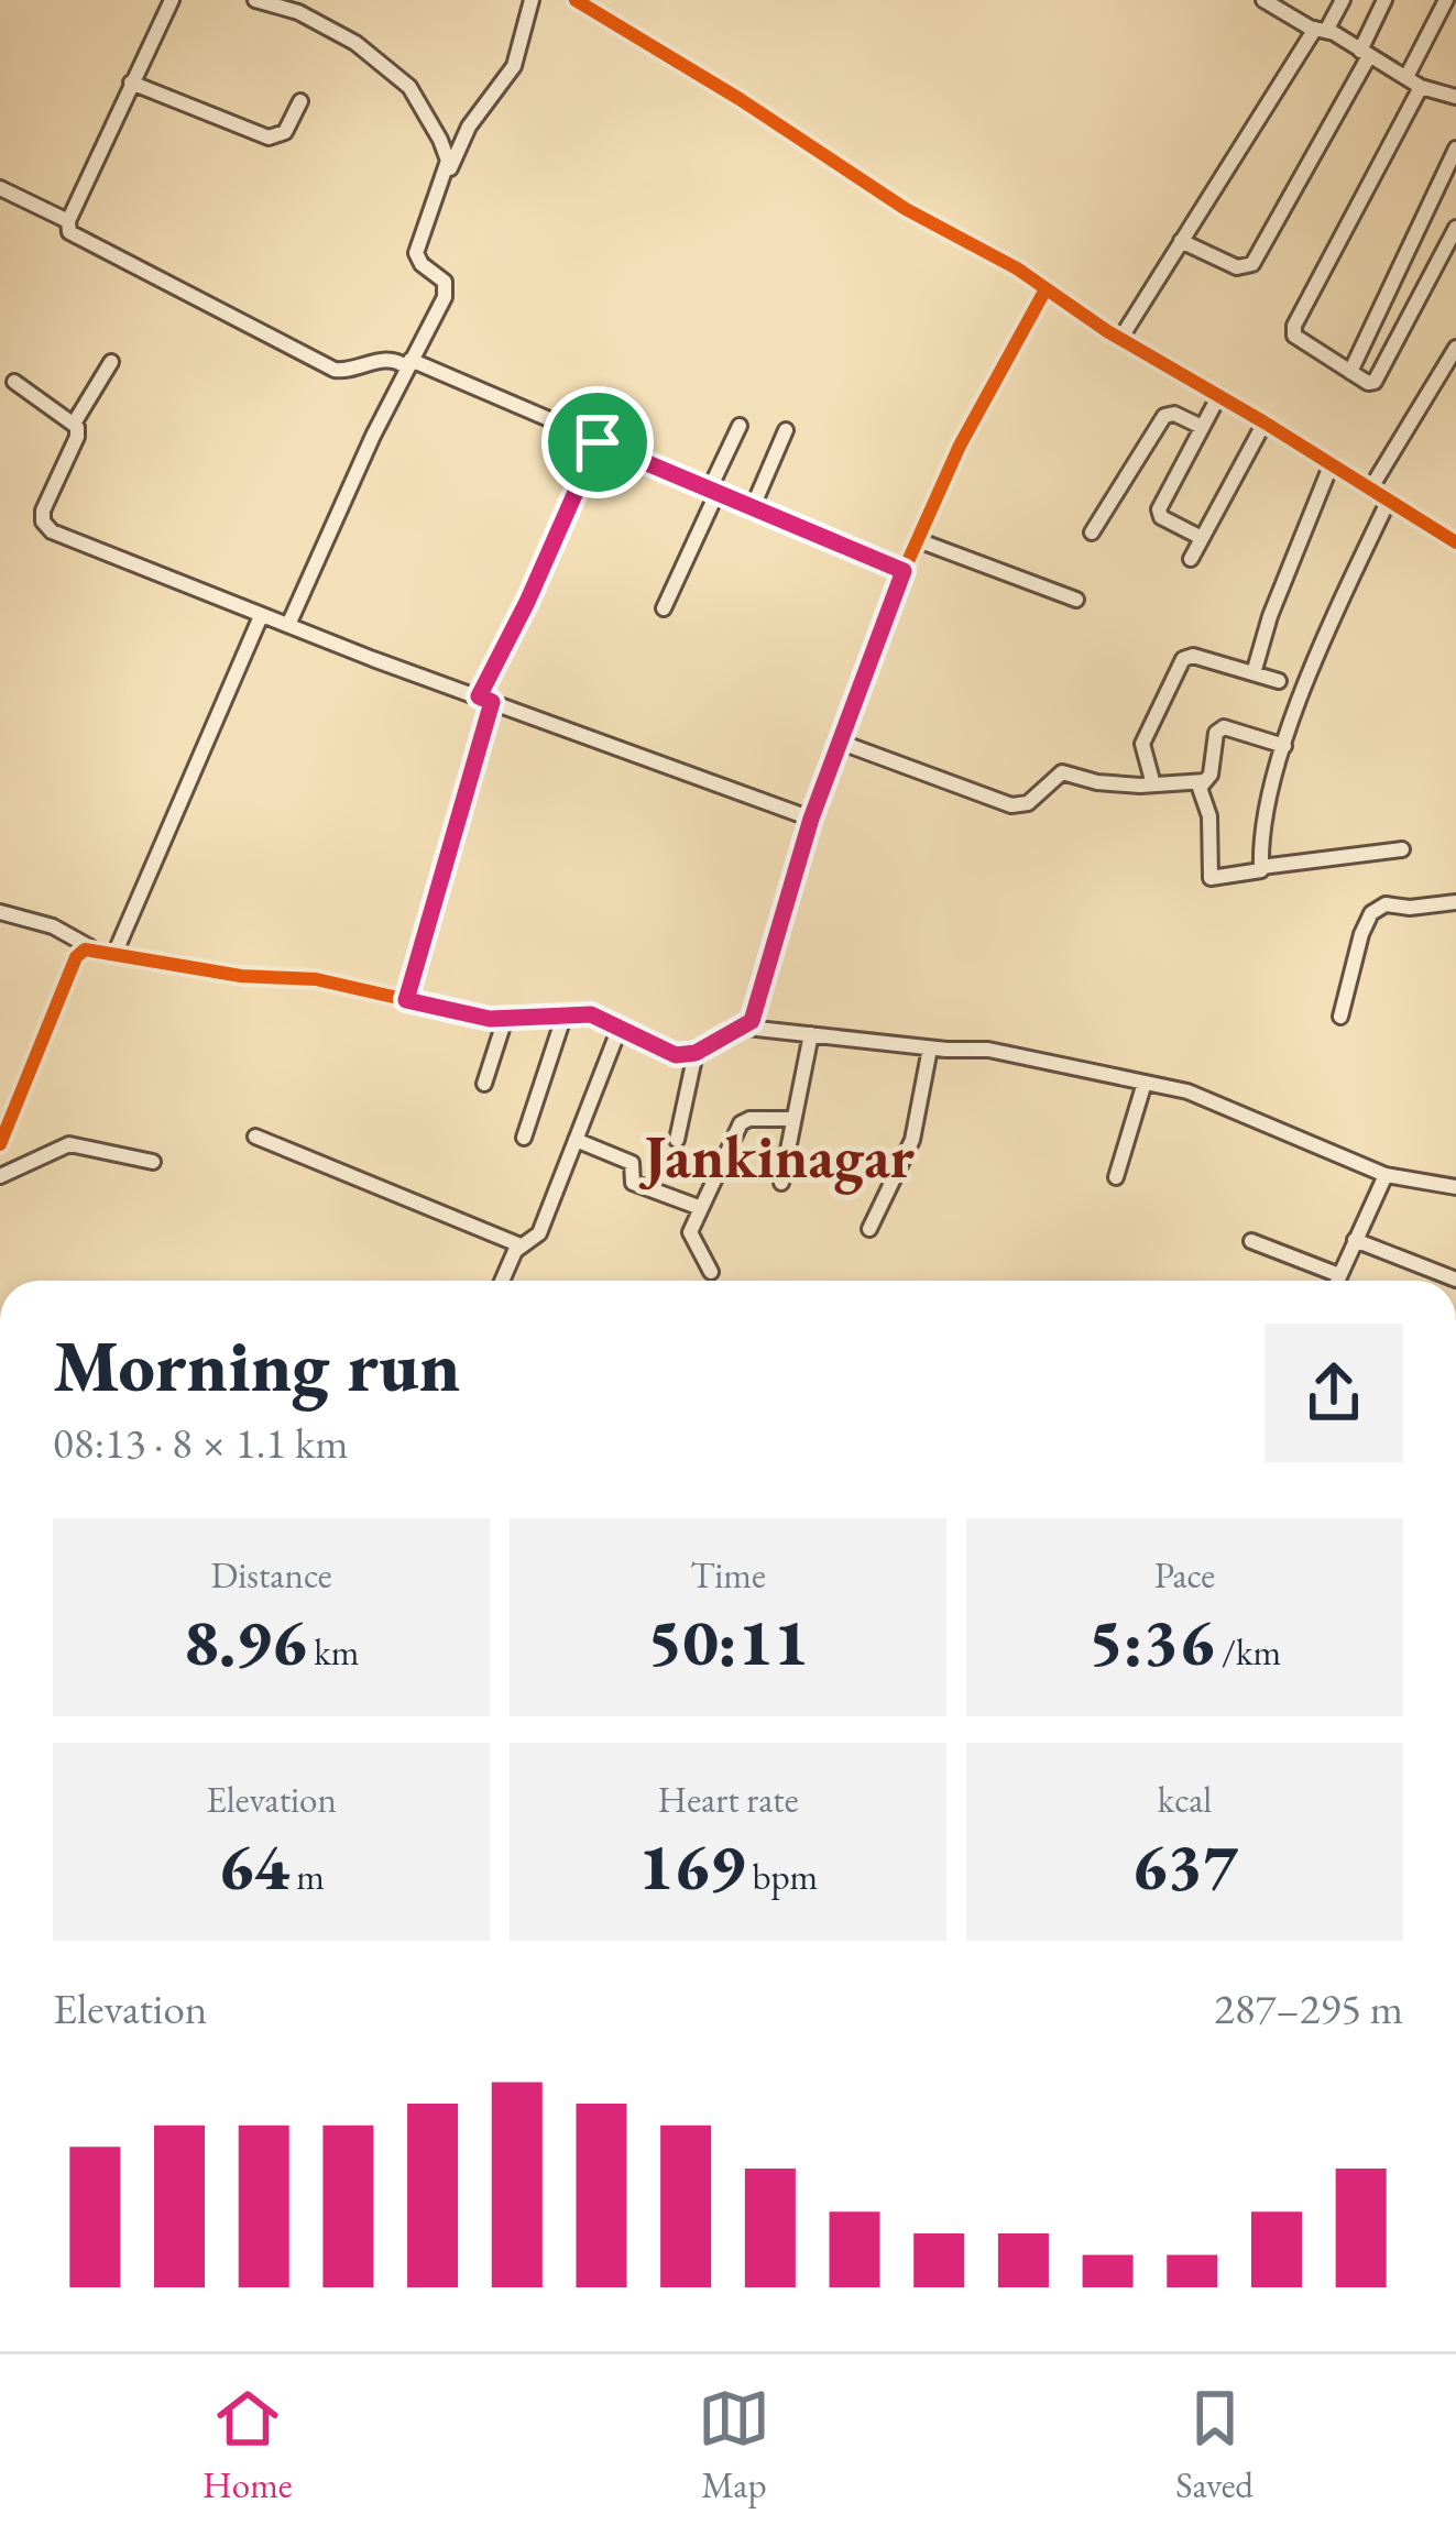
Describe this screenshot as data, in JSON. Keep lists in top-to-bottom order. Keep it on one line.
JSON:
{"districts":["Jankinagar"],"page":{"heading":["Morning run","08:13 · 8 × 1.1 km"],"stats":[["Distance","8.96 km"],["Time","50:11"],["Pace","5:36 /km"],["Elevation","64 m"],["Heart rate","169 bpm"],["kcal","637"]],"chart":["Elevation","287–295 m"],"tabs":["Home","Map","Saved"]}}
